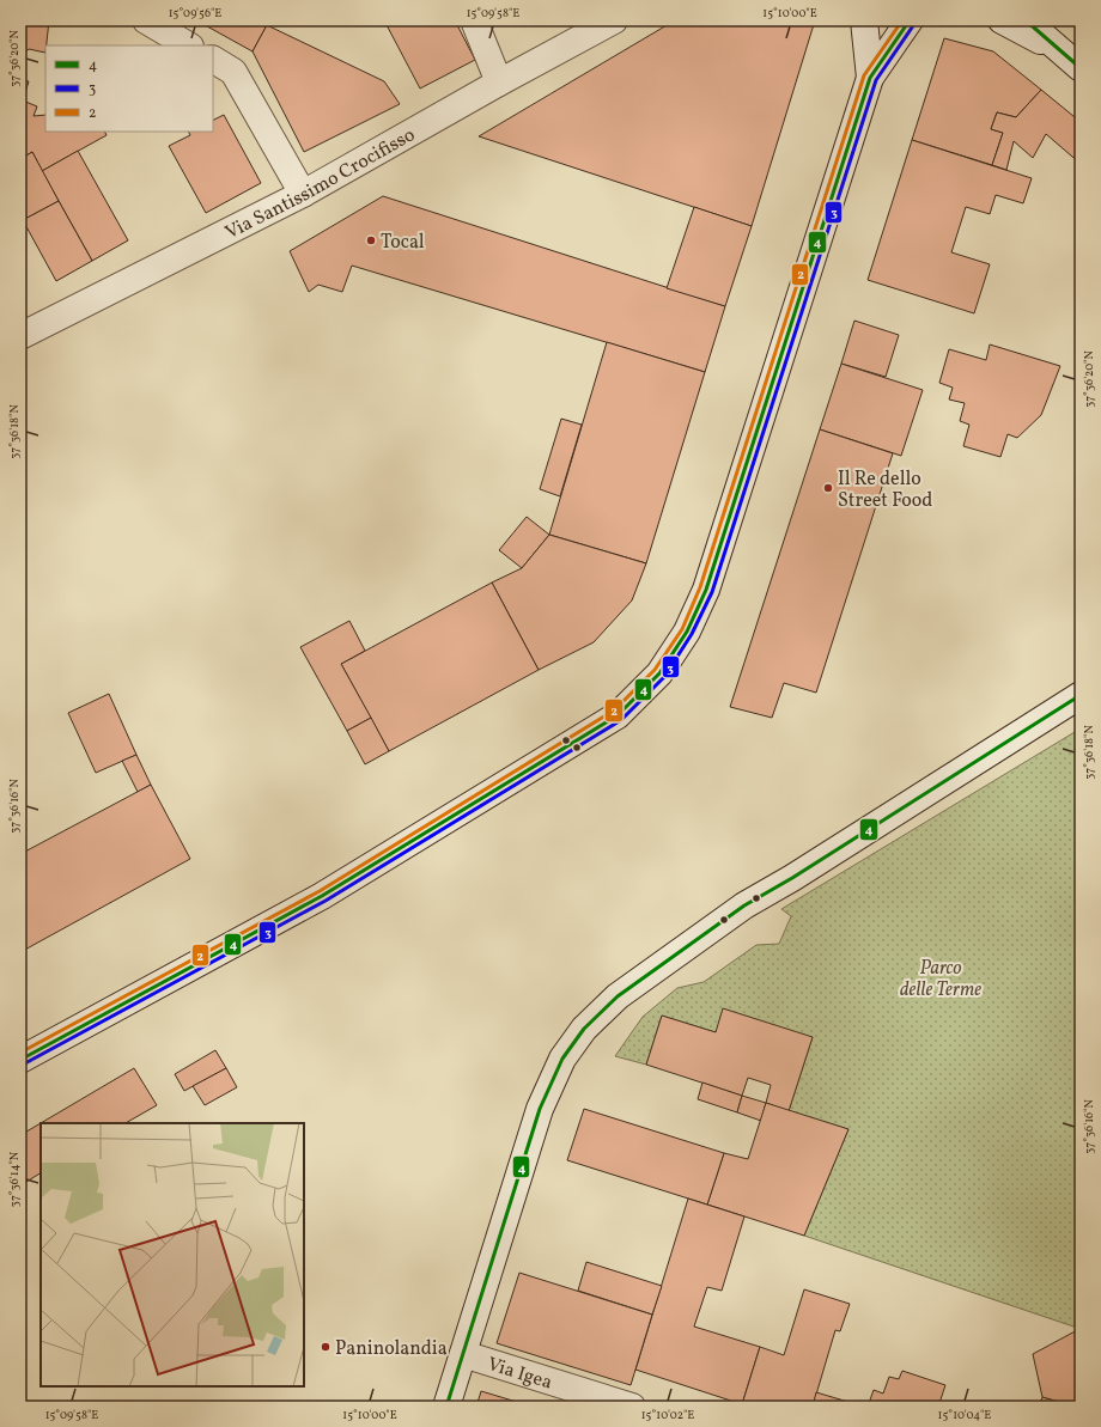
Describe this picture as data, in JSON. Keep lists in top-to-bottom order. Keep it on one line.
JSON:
{"streets":{"street":["Via Santissimo Crocifisso","Via Igea"]},"parks":["Parco delle Terme"],"places":["Tocal","Il Re dello Street Food","Paninolandia"],"lines":["transit line 4","transit line 2","transit line 3"],"legend":["4","3","2"],"coordinates":["15°09'56\"E","15°09'58\"E","15°10'00\"E","37°36'20\"N","37°36'18\"N","37°36'16\"N","37°36'14\"N","15°10'02\"E","15°10'04\"E"]}
